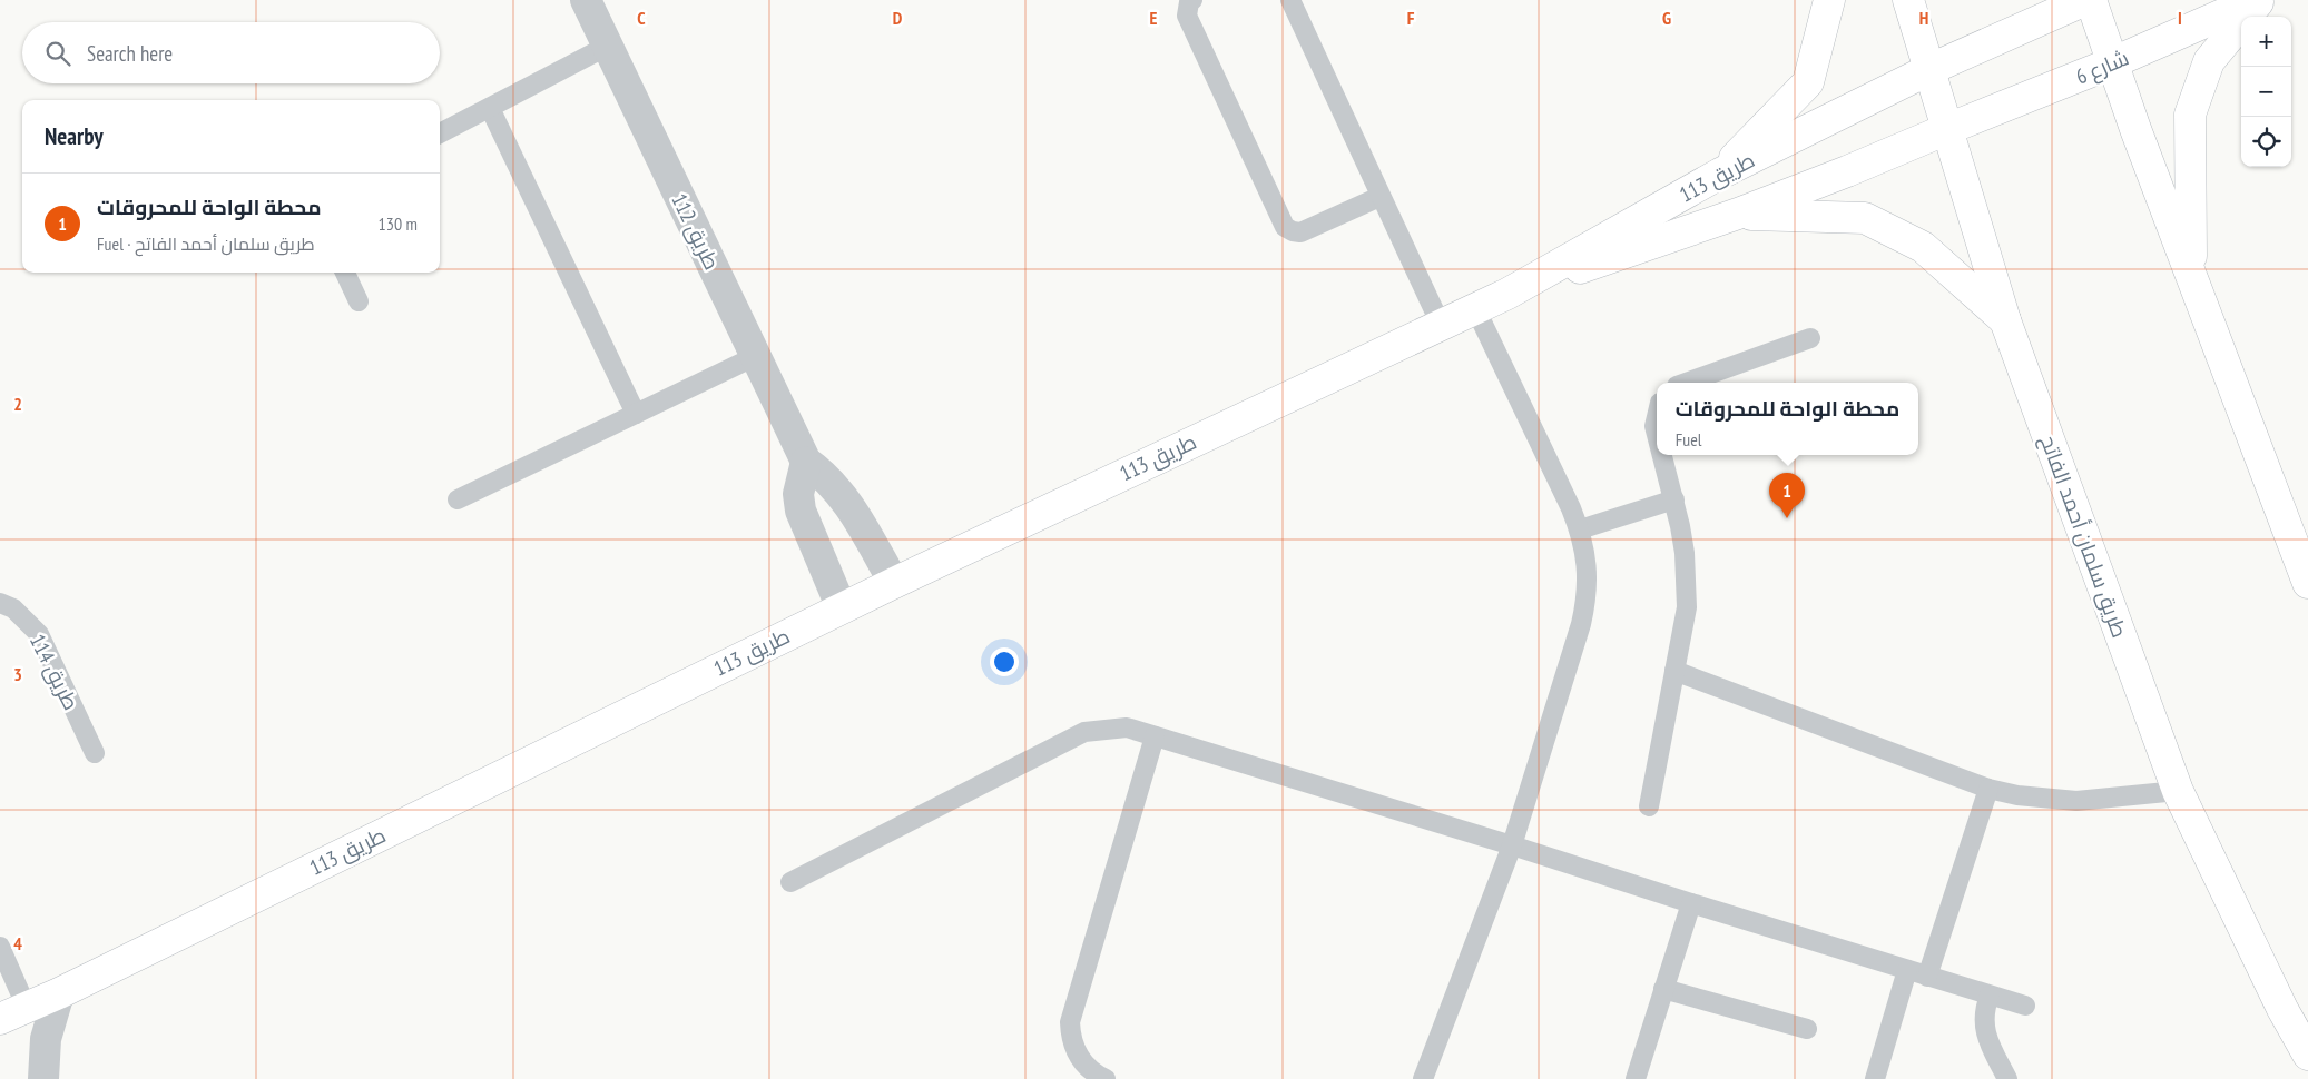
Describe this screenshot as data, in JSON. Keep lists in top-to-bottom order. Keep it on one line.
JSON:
{"streets":{"street":["شارع 6","طريق 113","طريق 112","طريق سلمان أحمد الفاتح"],"lane":["طريق 114"]},"crossings":[["شارع 6","طريق 113"],["شارع 6","طريق سلمان أحمد الفاتح"],["طريق 113","طريق 112"],["طريق 113","طريق سلمان أحمد الفاتح"]],"page":{"map_buttons":["+","−"],"search":"Search here","heading":"Nearby","list":[{"mark":"1","name":"محطة الواحة للمحروقات","note":"Fuel · طريق سلمان أحمد الفاتح","value":"130 m"}],"popup":["محطة الواحة للمحروقات","Fuel"],"pins":"1"},"grid":{"columns":["C","D","E","F","G","H","I"],"rows":["2","3","4"]}}
